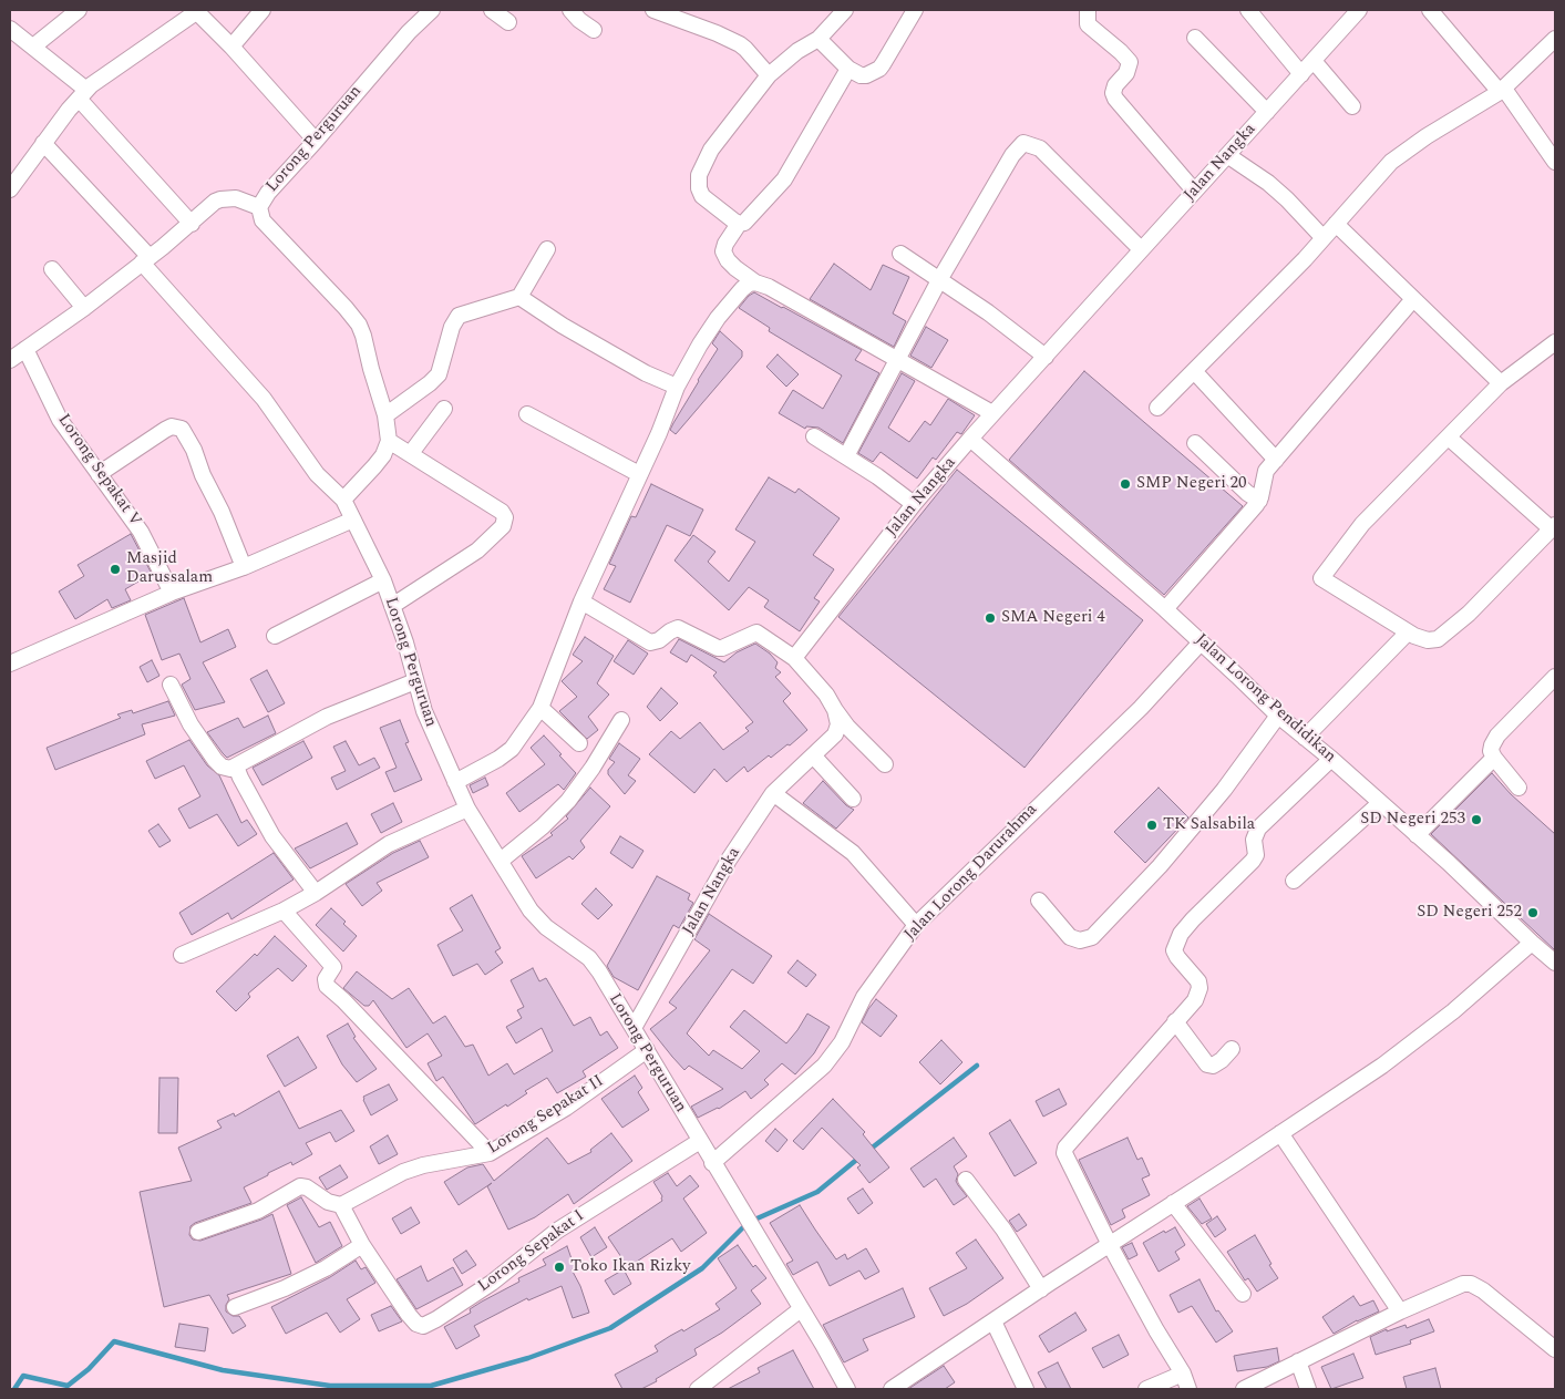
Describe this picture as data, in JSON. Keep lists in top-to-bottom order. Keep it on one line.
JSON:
{"streets":{"street":["Lorong Perguruan","Jalan Nangka","Lorong Sepakat V","Jalan Lorong Pendidikan","Jalan Lorong Darurahma","Lorong Sepakat II","Lorong Sepakat I"]},"crossings":[["Lorong Perguruan","Jalan Nangka"],["Lorong Perguruan","Jalan Lorong Darurahma"],["Lorong Perguruan","Lorong Sepakat II"],["Lorong Perguruan","Lorong Sepakat I"],["Jalan Nangka","Jalan Lorong Pendidikan"],["Jalan Lorong Pendidikan","Jalan Lorong Darurahma"]],"places":["SMP Negeri 20","Masjid Darussalam","SMA Negeri 4","SD Negeri 253","TK Salsabila","SD Negeri 252","Toko Ikan Rizky"]}
